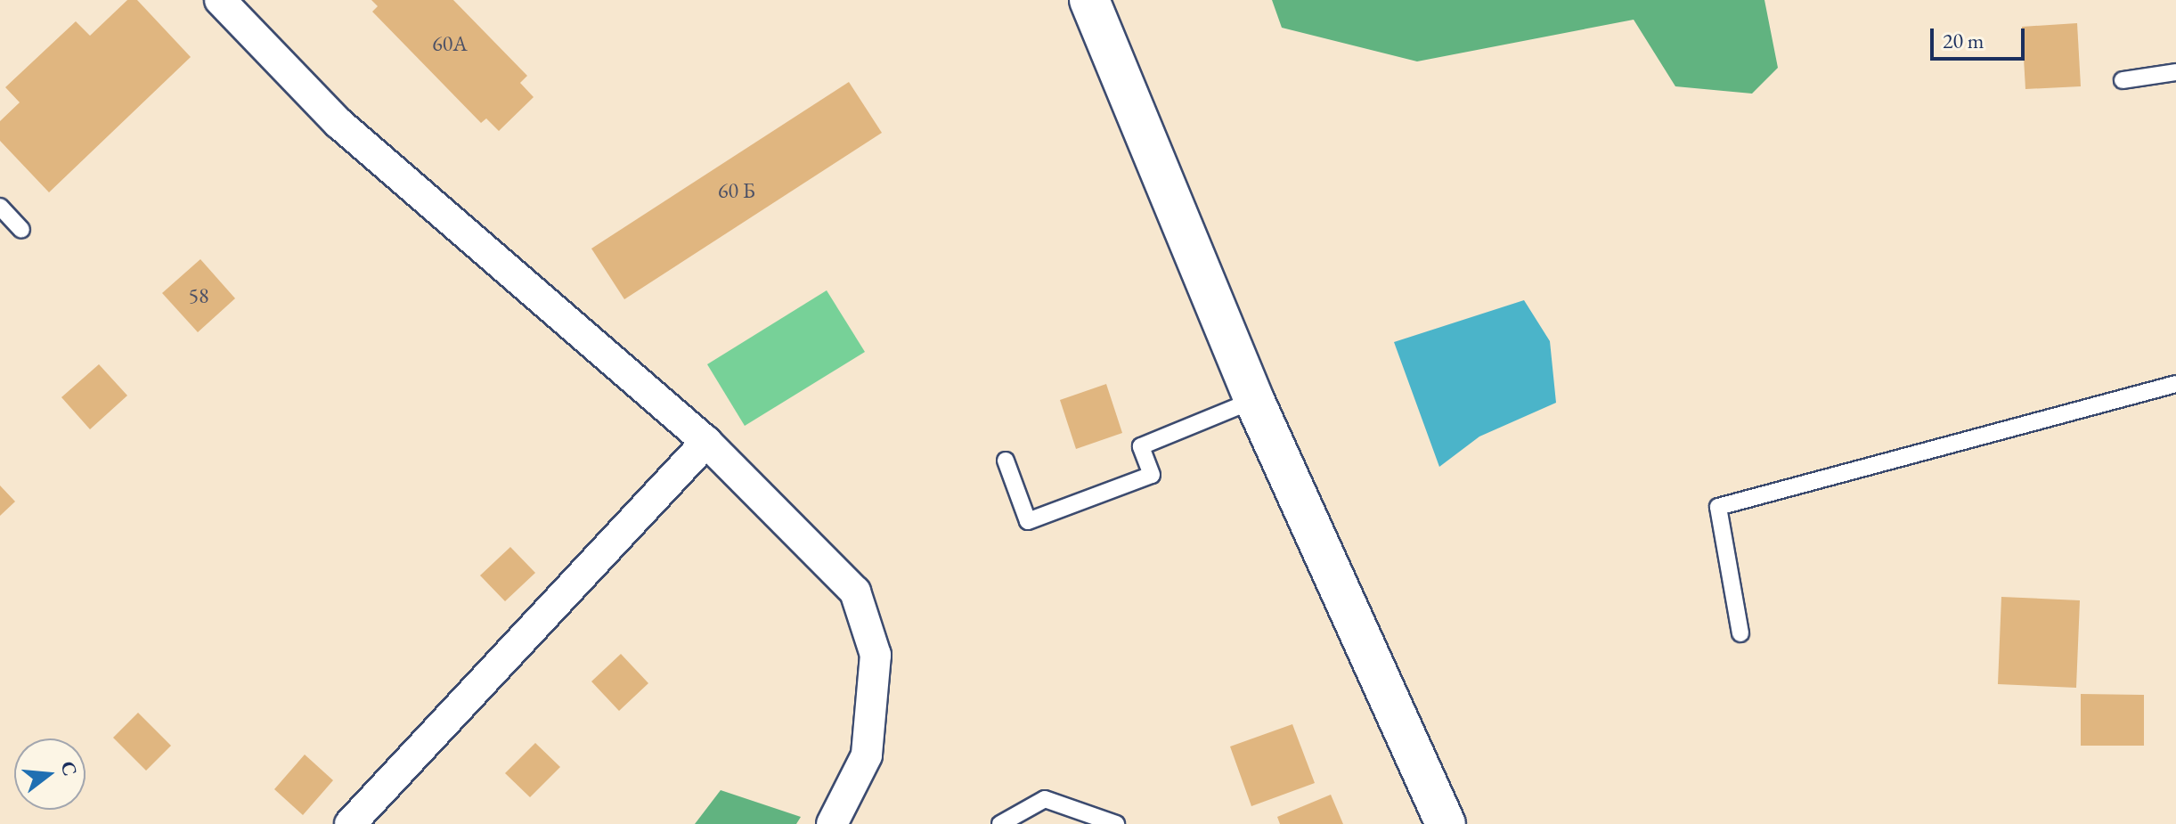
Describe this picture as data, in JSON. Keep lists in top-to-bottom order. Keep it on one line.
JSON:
{"house_numbers":["60А","60 Б","58"],"scale_bar":"20 m","north":"right"}
